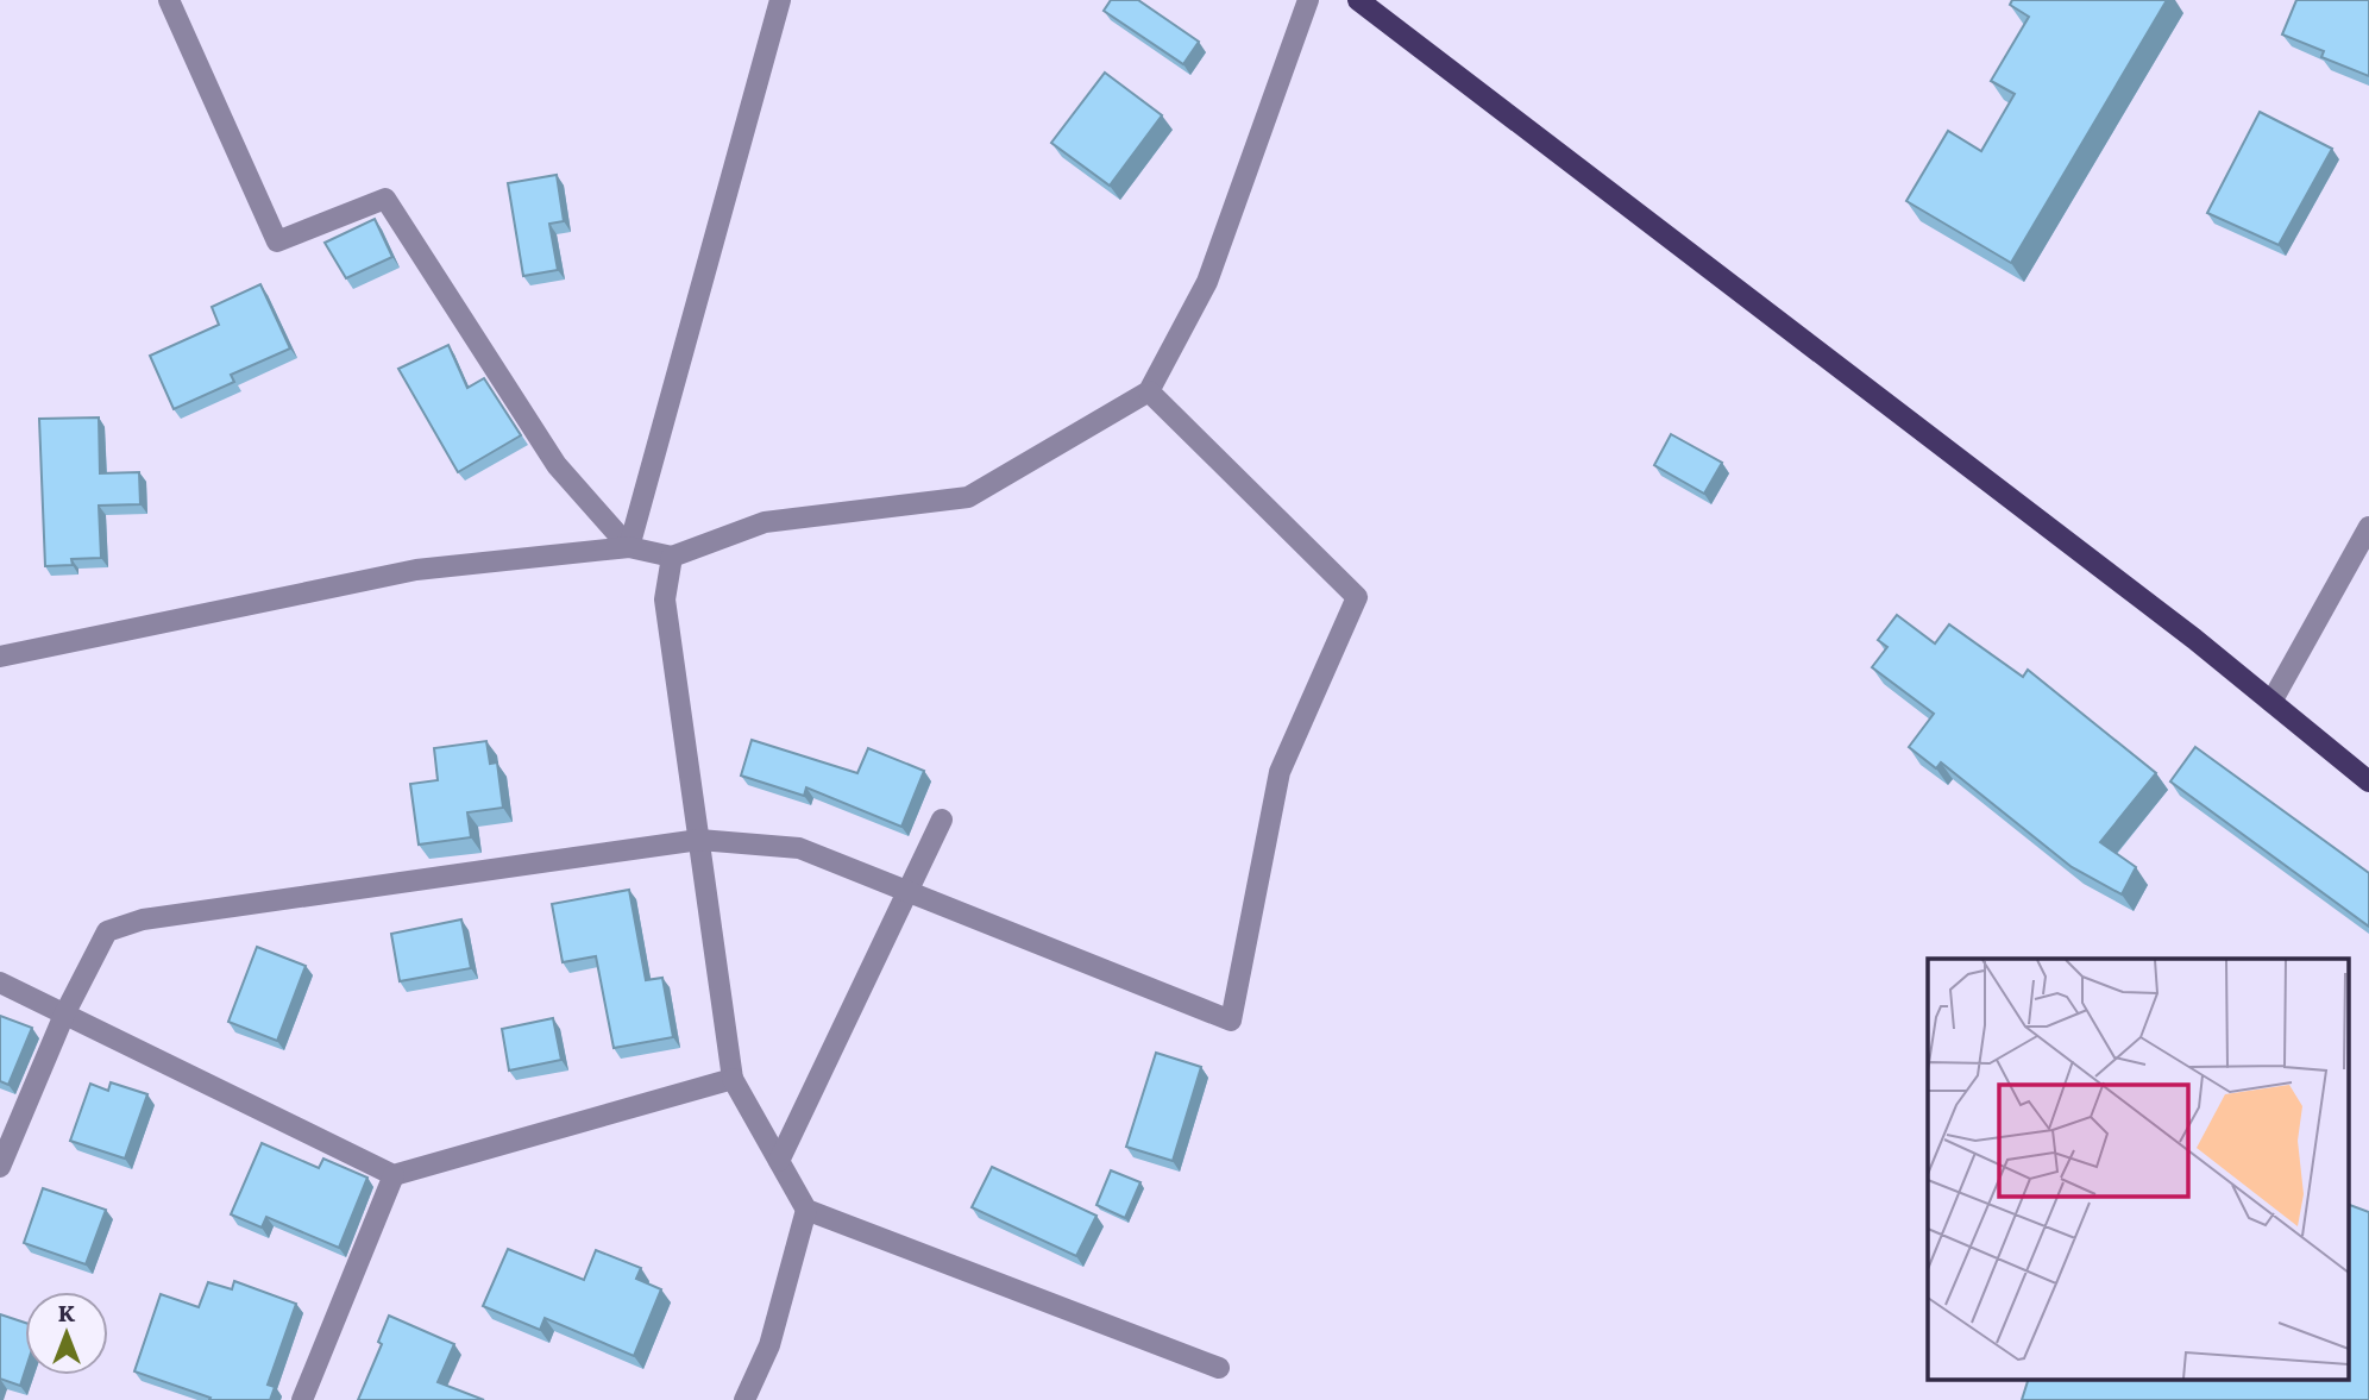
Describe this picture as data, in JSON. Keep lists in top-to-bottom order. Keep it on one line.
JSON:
{"north":"top"}
